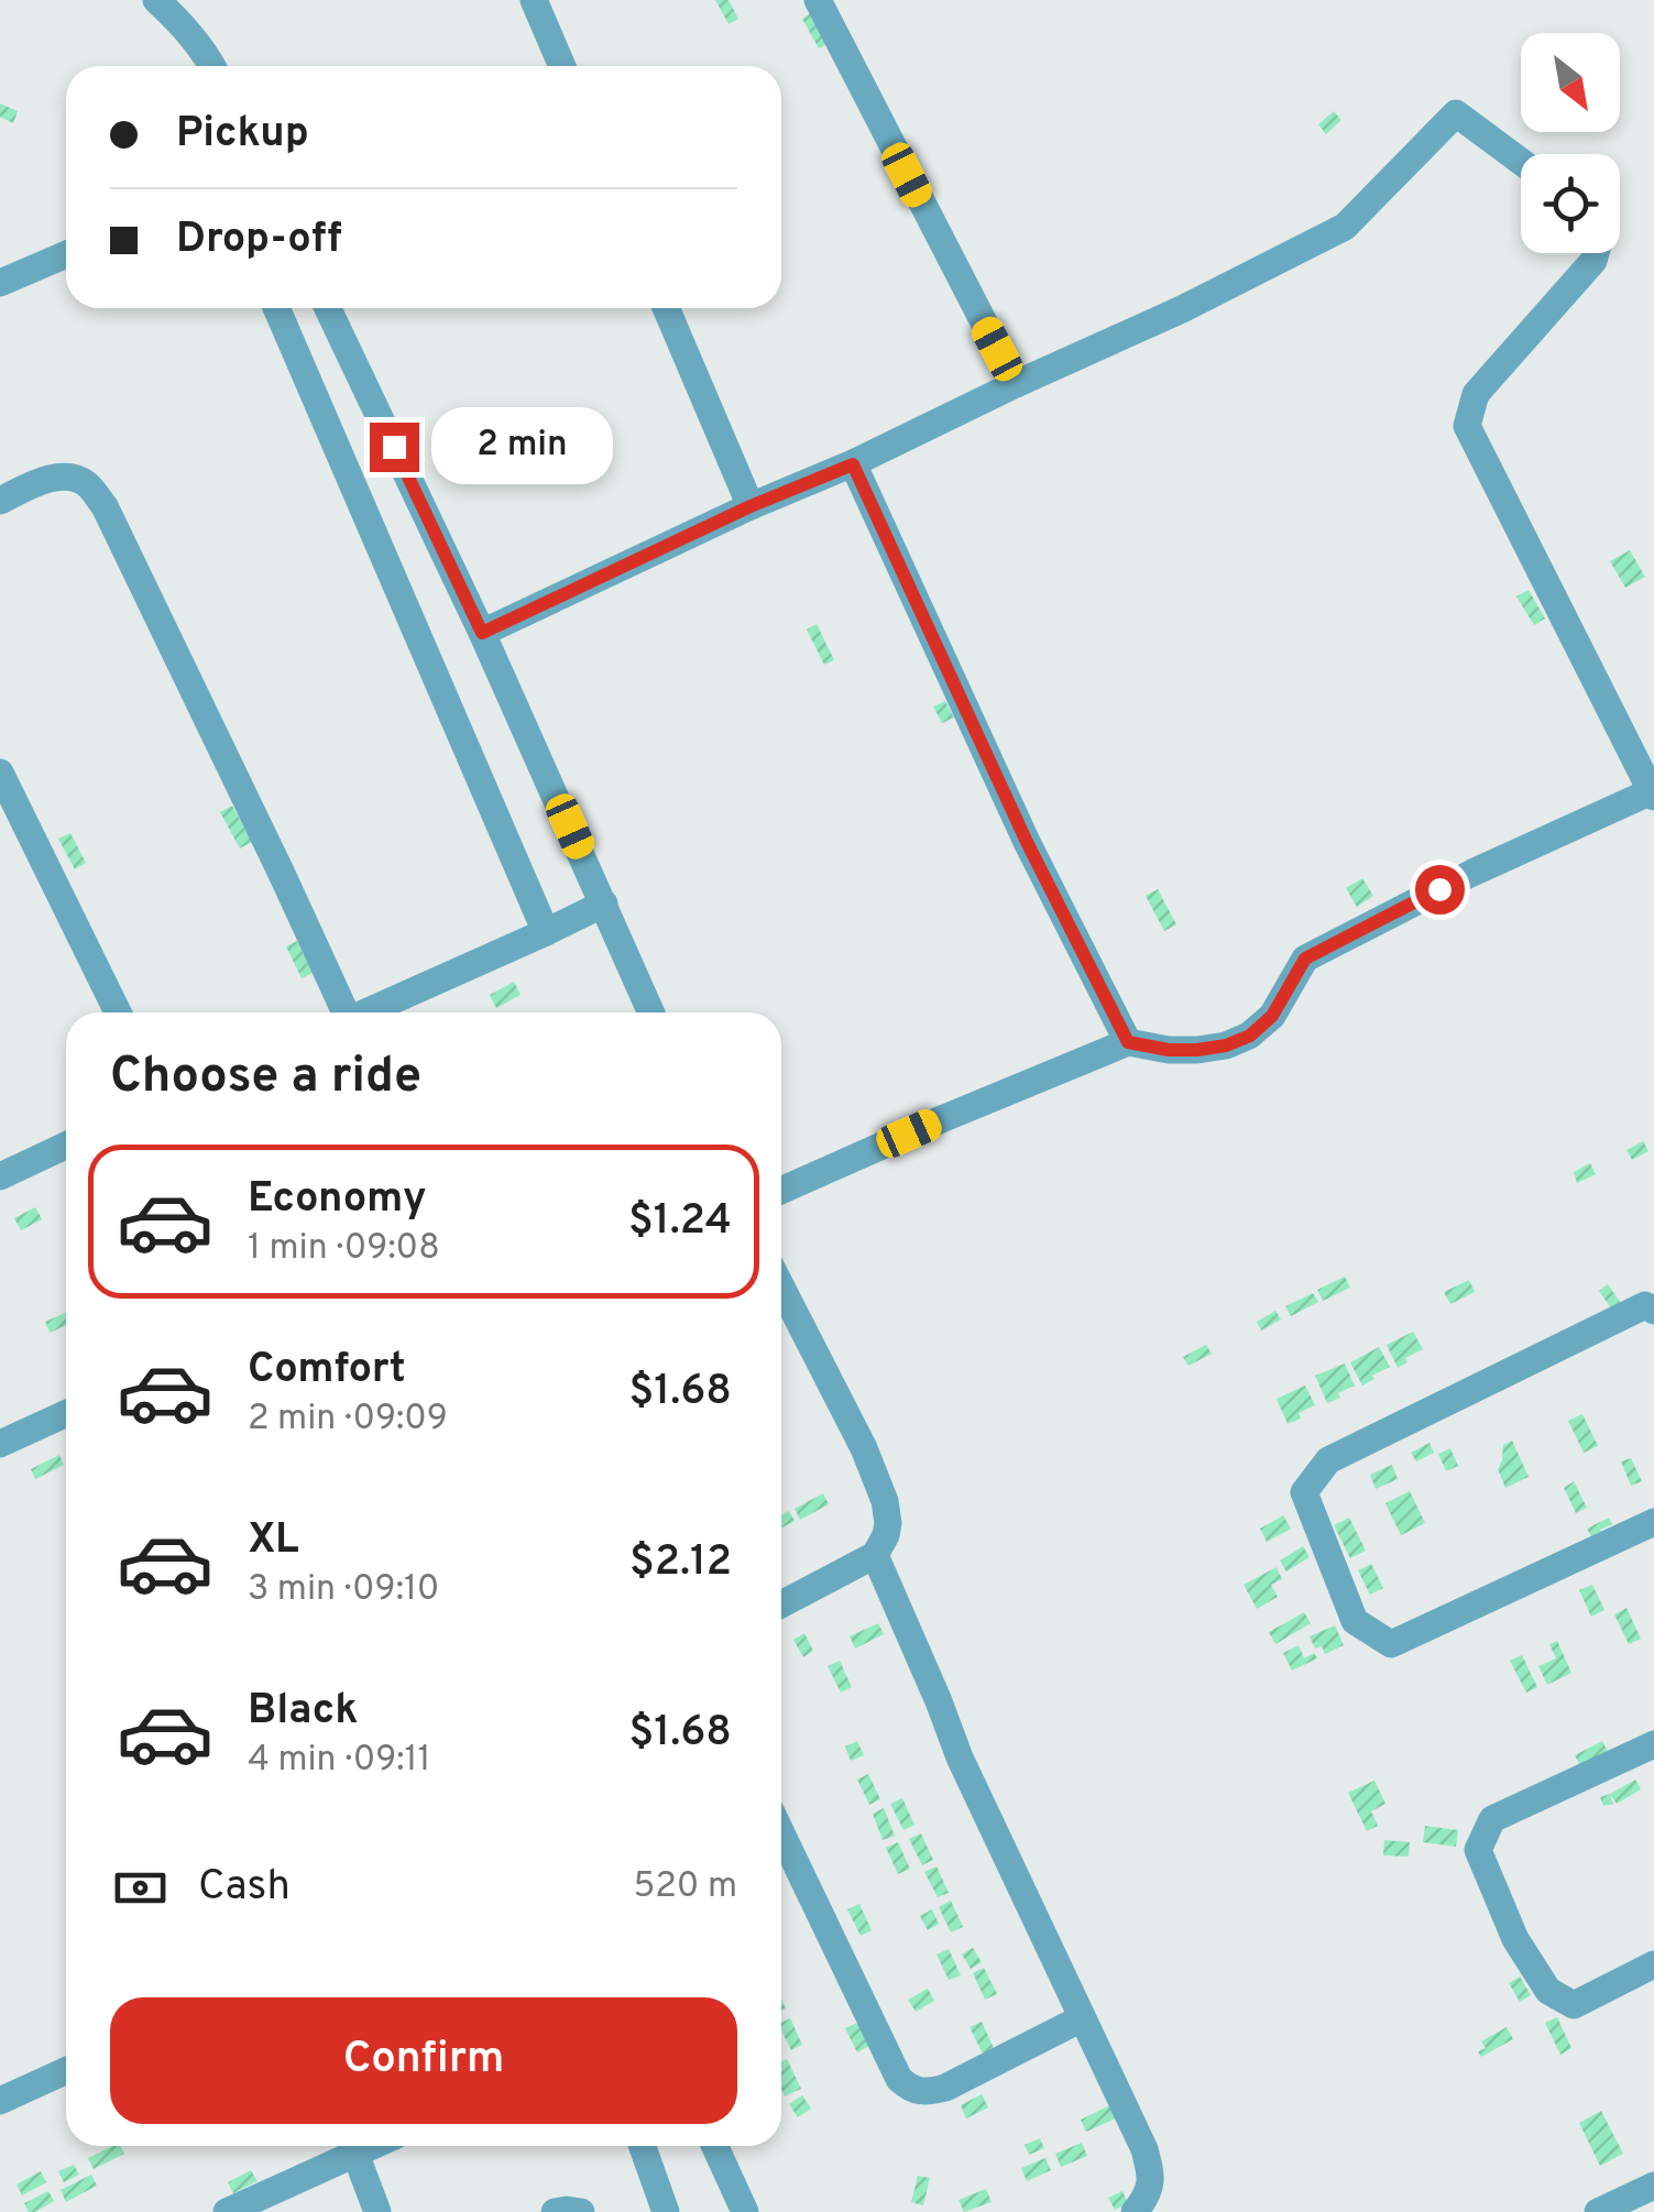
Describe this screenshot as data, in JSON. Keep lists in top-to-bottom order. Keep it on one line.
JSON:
{"north":"bottom right","page":{"banner":["Pickup","Drop-off"],"bubble":"2 min","heading":"Choose a ride","list":[{"name":"Economy","note":"1 min · 09:08","value":"$1.24"},{"name":"Comfort","note":"2 min · 09:09","value":"$1.68"},{"name":"XL","note":"3 min · 09:10","value":"$2.12"},{"name":"Black","note":"4 min · 09:11","value":"$1.68"}],"pay":["Cash","520 m"],"buttons":"Confirm"}}
